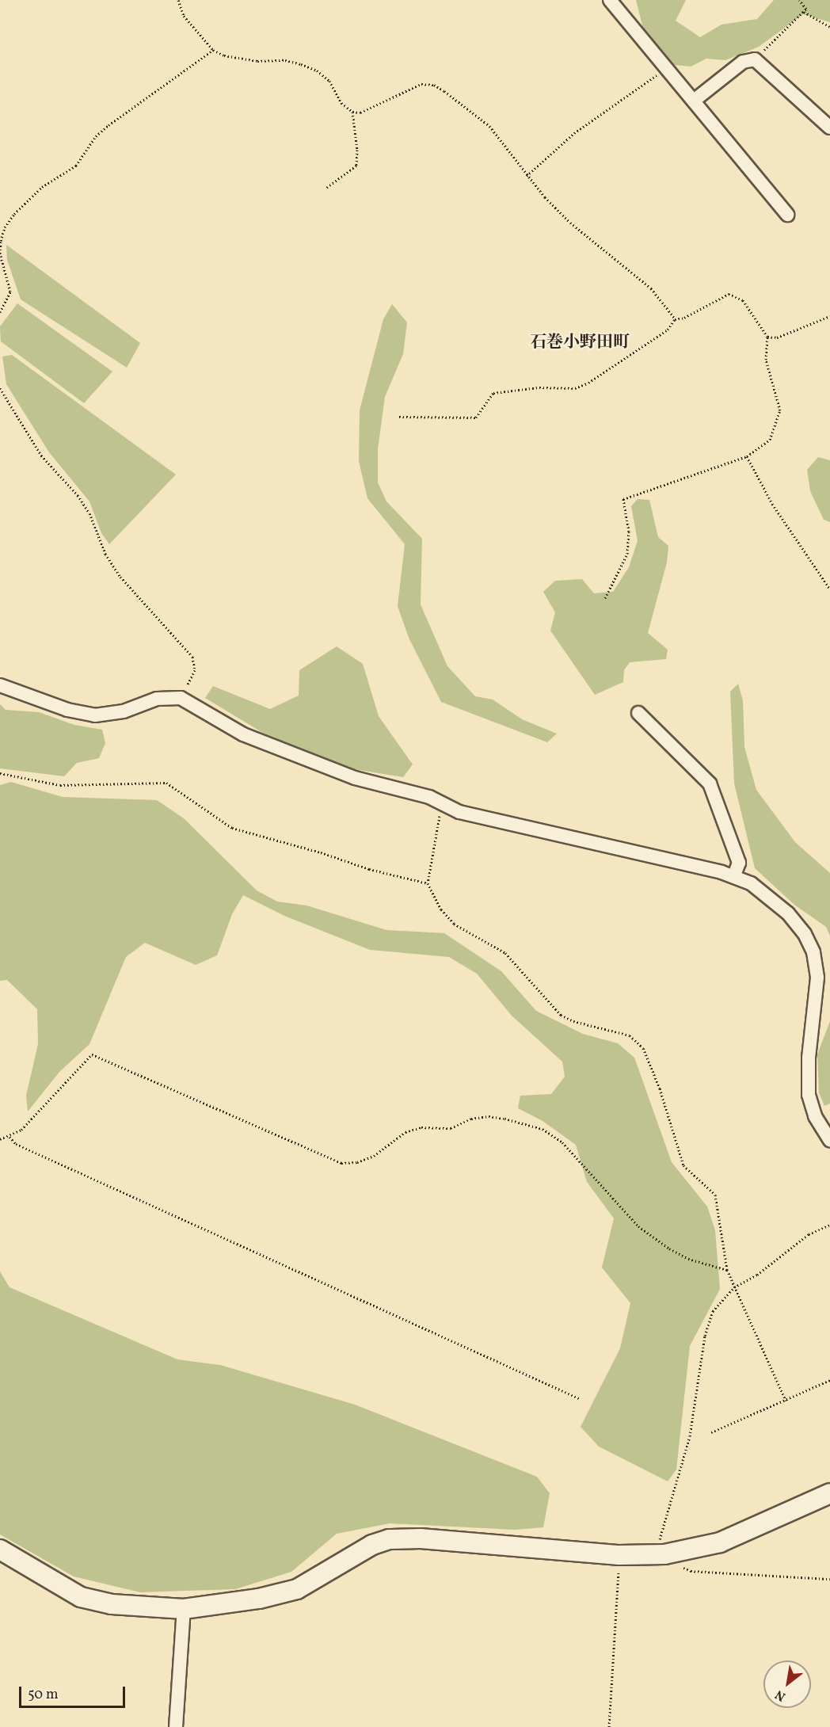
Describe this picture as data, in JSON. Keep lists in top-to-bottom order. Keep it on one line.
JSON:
{"districts":["石巻小野田町"],"scale_bar":"50 m","north":"bottom left"}
